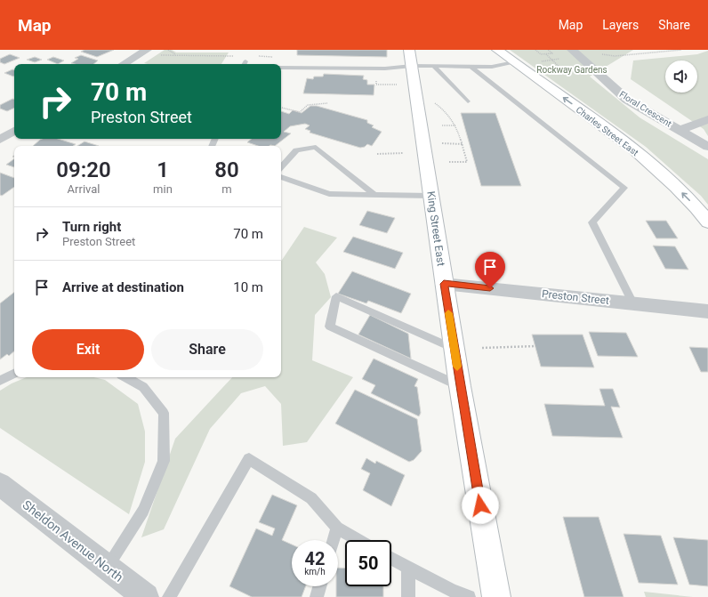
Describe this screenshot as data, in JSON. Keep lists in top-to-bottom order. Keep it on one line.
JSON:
{"streets":{"main road":["Charles Street East","King Street East"],"street":["Floral Crescent","Preston Street","Sheldon Avenue North"]},"crossings":[["King Street East","Preston Street"]],"one_way":["Charles Street East"],"parks":["Rockway Gardens"],"page":{"header":"Map","nav":["Map","Layers","Share"],"turn":["70 m","Preston Street"],"eta":["09:20","Arrival","1","min","80","m"],"list":[{"name":"Turn right","note":"Preston Street","value":"70 m"},{"name":"Arrive at destination","value":"10 m"}],"buttons":["Exit","Share"],"speed":"42 km/h","limit":"50"}}
